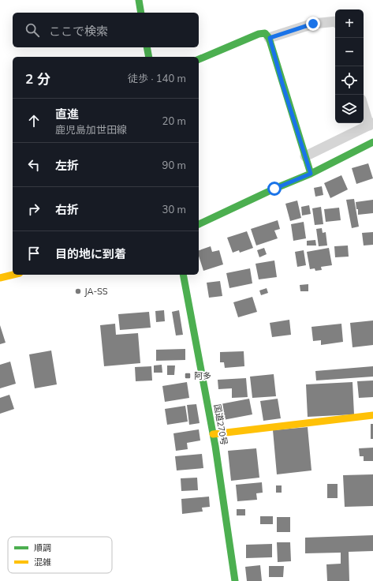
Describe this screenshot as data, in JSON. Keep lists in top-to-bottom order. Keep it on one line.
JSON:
{"streets":{"main road":["国道270号"]},"places":{"other":["JA-SS"],"transit":["阿多"]},"legend":["順調","混雑"],"page":{"map_buttons":["+","−"],"search":"ここで検索","heading":["2 分","徒歩 · 140 m"],"list":[["直進","鹿児島加世田線","20 m"],["左折","90 m"],["右折","30 m"],"目的地に到着"]}}
